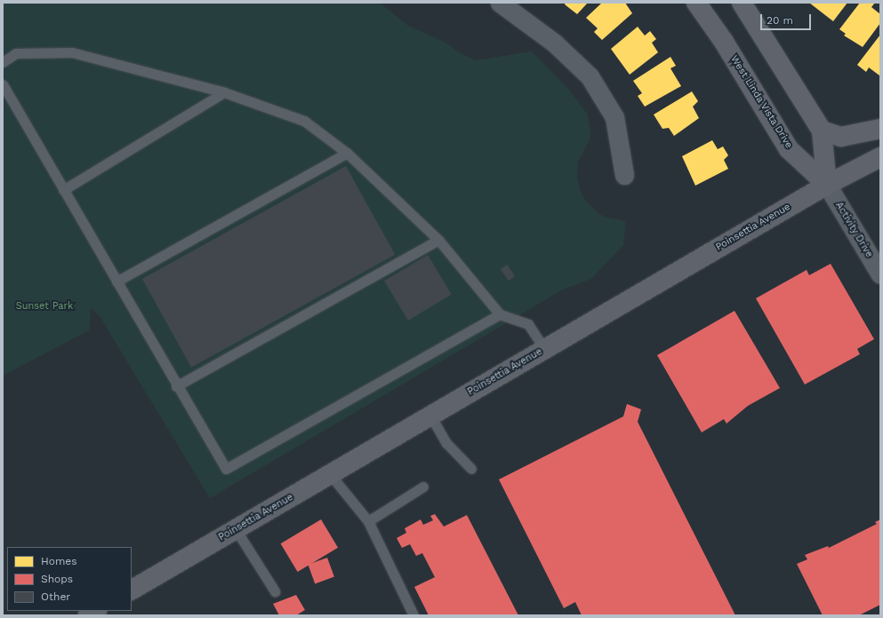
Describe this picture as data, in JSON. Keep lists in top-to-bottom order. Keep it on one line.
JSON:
{"streets":{"main road":["West Linda Vista Drive","Poinsettia Avenue"],"street":["Activity Drive"]},"crossings":[["West Linda Vista Drive","Poinsettia Avenue"],["West Linda Vista Drive","Activity Drive"],["Poinsettia Avenue","Activity Drive"]],"parks":["Sunset Park"],"legend":["Homes","Shops","Other"],"scale_bar":"20 m"}
